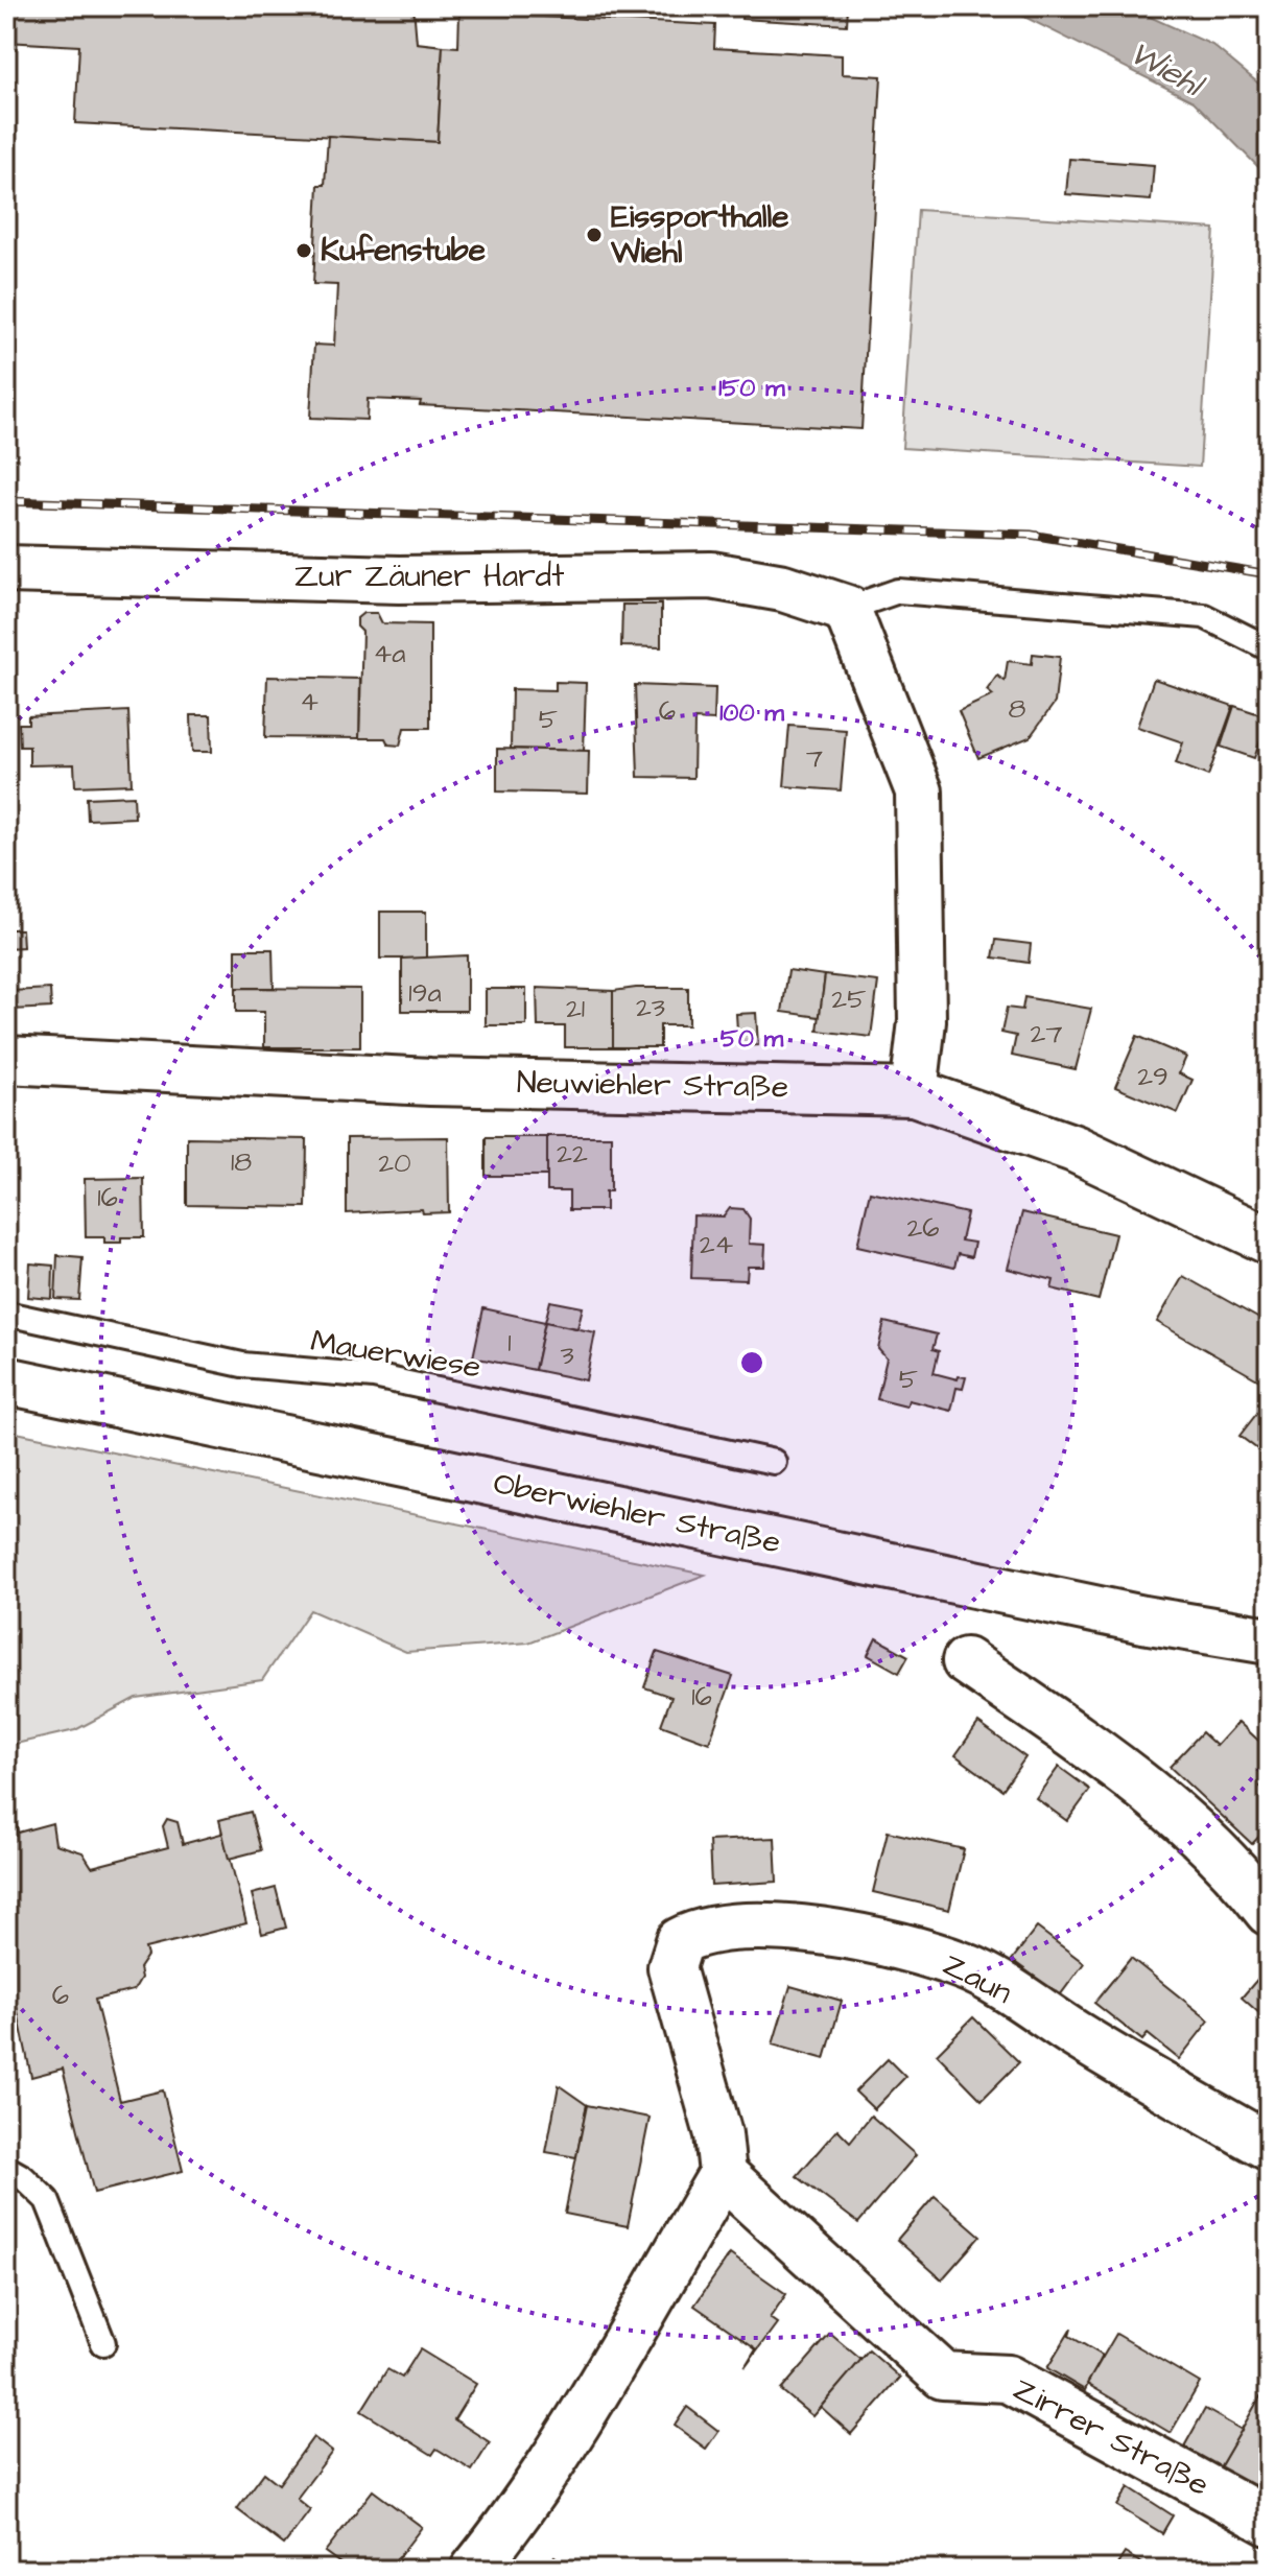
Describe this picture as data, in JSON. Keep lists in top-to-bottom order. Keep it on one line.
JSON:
{"streets":{"street":["Zur Zäuner Hardt","Neuwiehler Straße","Oberwiehler Straße","Zaun","Zirrer Straße"],"lane":["Mauerwiese"]},"crossings":[["Zaun","Zirrer Straße"]],"water":["Wiehl"],"places":["Eissporthalle Wiehl","Kufenstube"],"house_numbers":["4a","4","8","6","5","7","19a","25","23","21","27","29","22","18","20","16","26","24","1","3","5","16","6"],"rings":["150 m","100 m","50 m"]}
